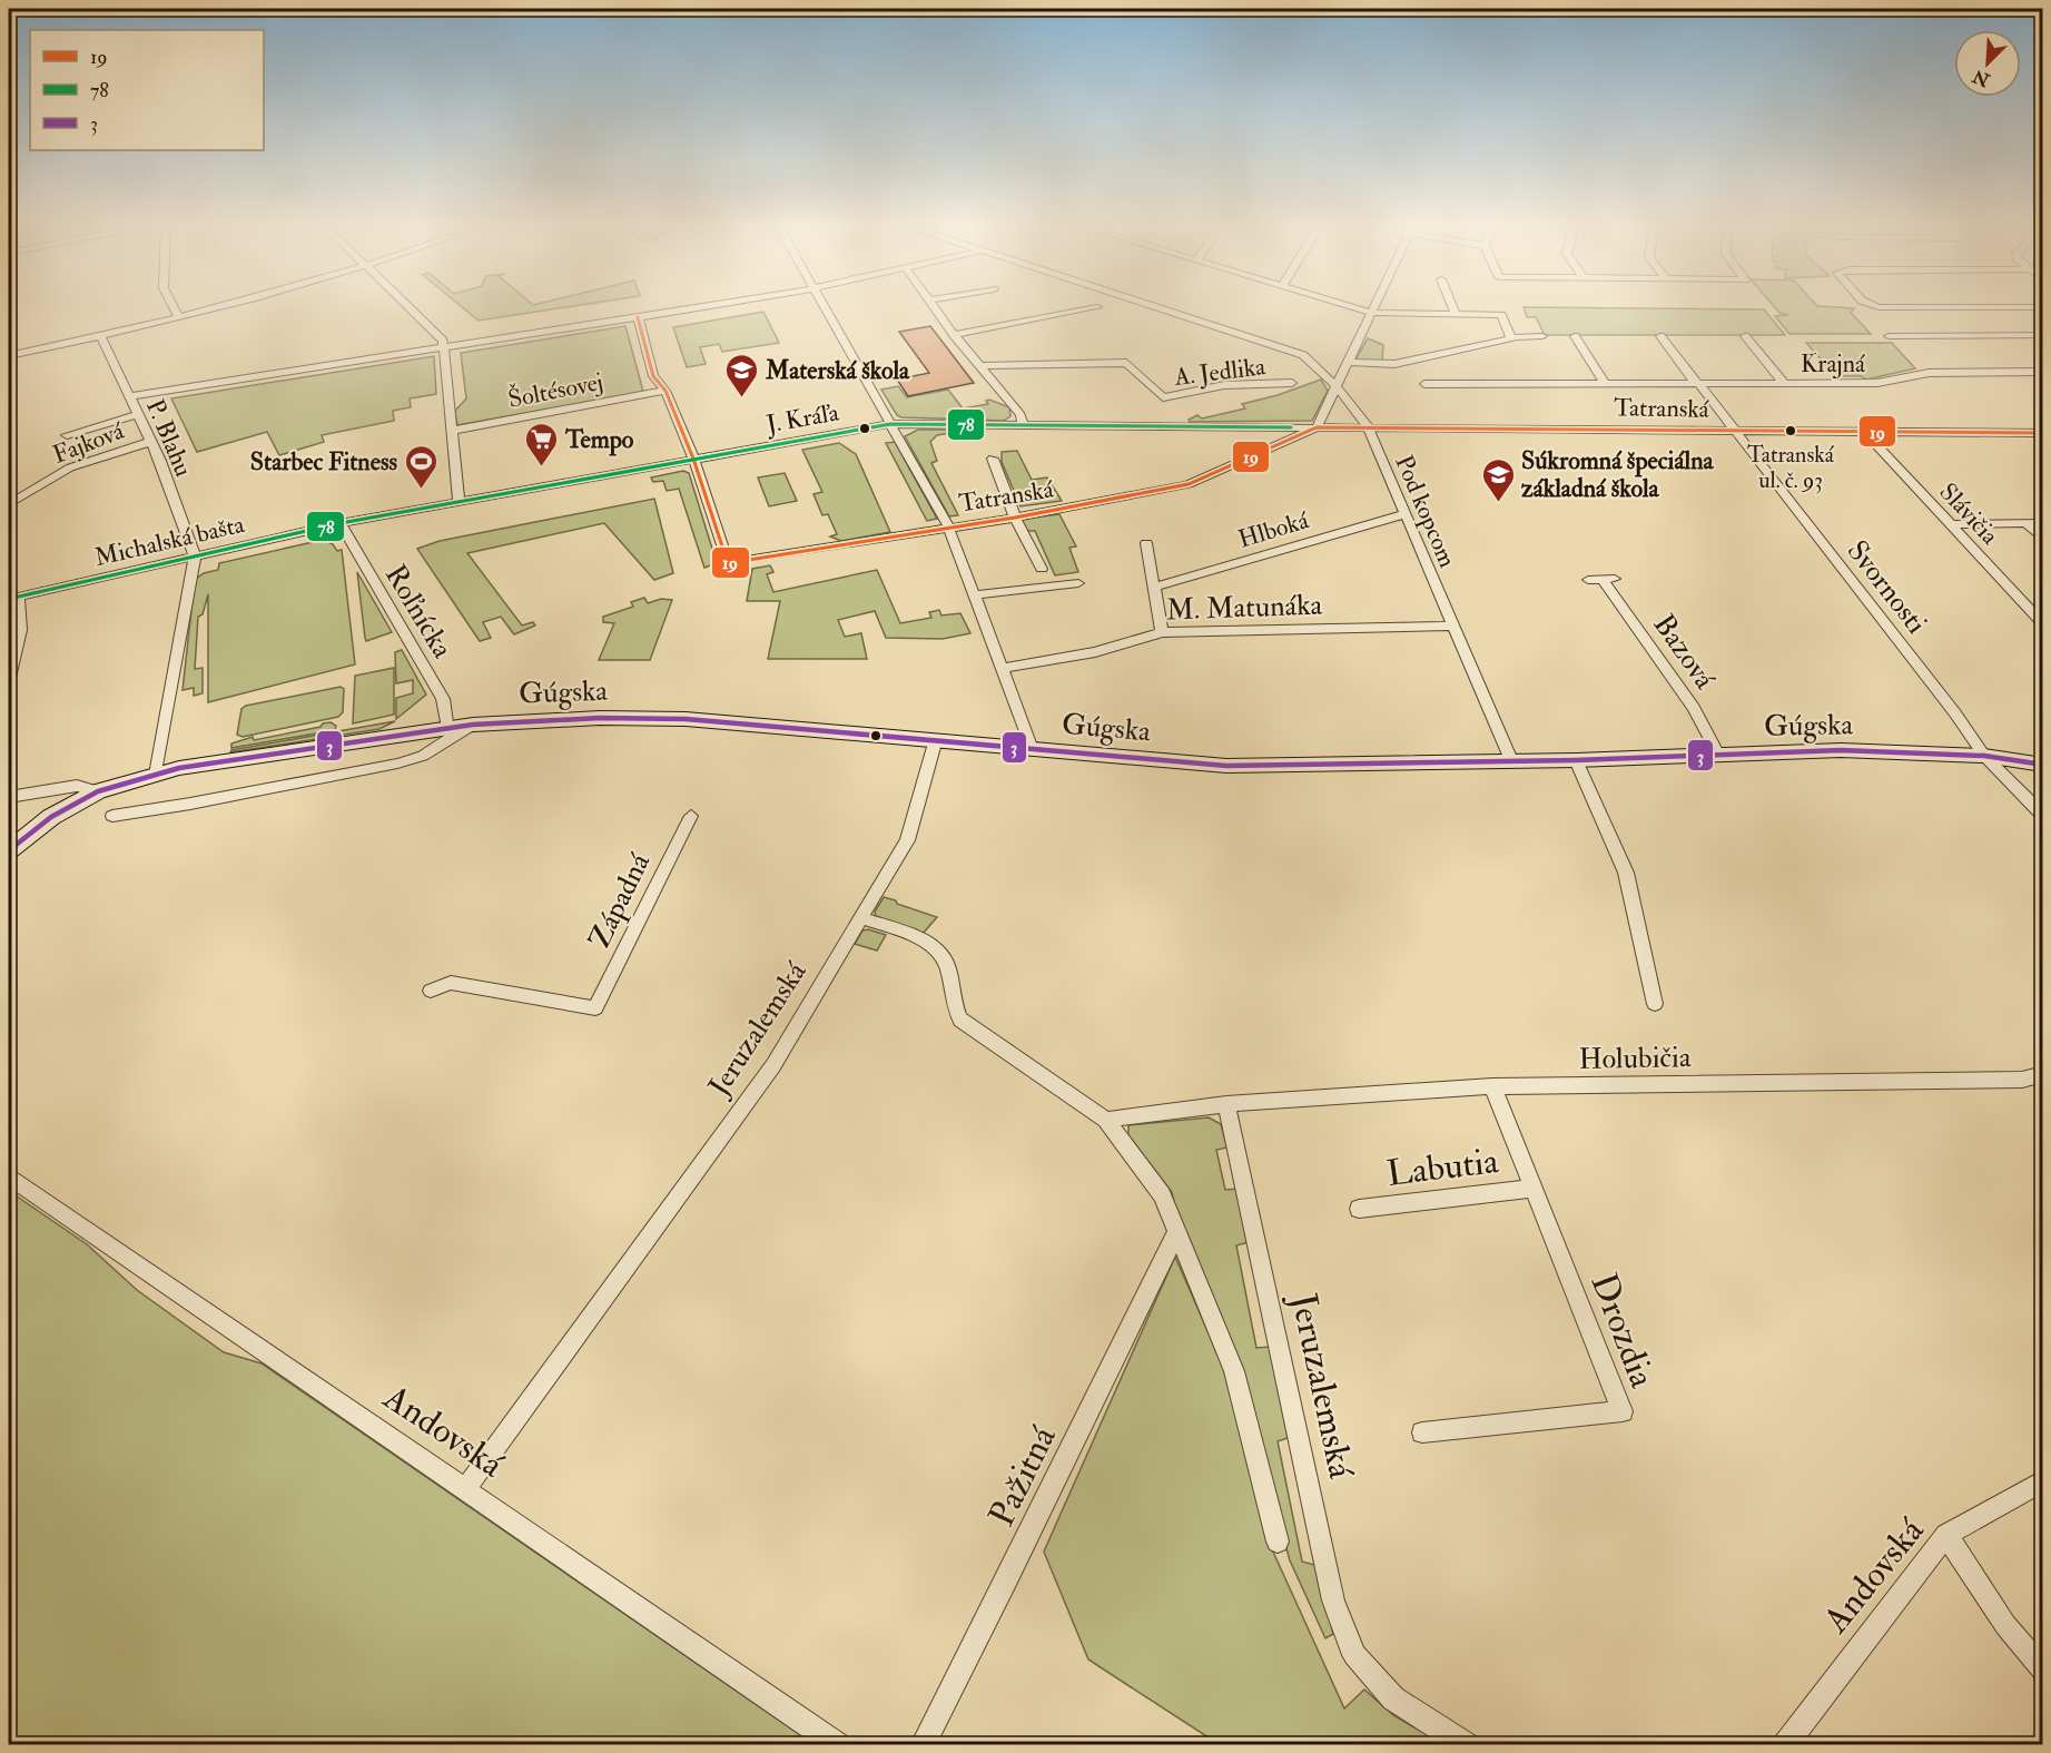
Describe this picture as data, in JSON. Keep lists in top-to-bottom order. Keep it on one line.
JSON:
{"streets":{"main road":["Gúgska"],"street":["Krajná","A. Jedlika","Šoltésovej","Tatranská","J. Kráľa","P. Blahu","Fajková","Pod kopcom","Slávičia","Hlboká","Michalská bašta","Svornosti","M. Matunáka","Roľnícka","Bazová","Západná","Jeruzalemská","Holubičia","Labutia","Drozdia","Andovská","Pažitná"]},"crossings":[["Krajná","Svornosti"],["Tatranská","J. Kráľa"],["Tatranská","Pod kopcom"],["Tatranská","Slávičia"],["Tatranská","Svornosti"],["J. Kráľa","Michalská bašta"],["J. Kráľa","Roľnícka"],["P. Blahu","Fajková"],["P. Blahu","Michalská bašta"],["Pod kopcom","Hlboká"],["Pod kopcom","M. Matunáka"],["Pod kopcom","Gúgska"],["Michalská bašta","Roľnícka"],["Svornosti","Gúgska"],["Roľnícka","Gúgska"],["Bazová","Gúgska"],["Gúgska","Jeruzalemská"],["Jeruzalemská","Holubičia"],["Jeruzalemská","Andovská"],["Holubičia","Drozdia"],["Labutia","Drozdia"]],"places":{"school or university":["Materská škola","Súkromná špeciálna základná škola"],"other":["Tatranská ul. č. 93"],"supermarket":["Tempo"],"sports":["Starbec Fitness"]},"lines":["transit line 19","transit line 78","transit line 3"],"legend":["19","78","3"],"north":"bottom left"}
